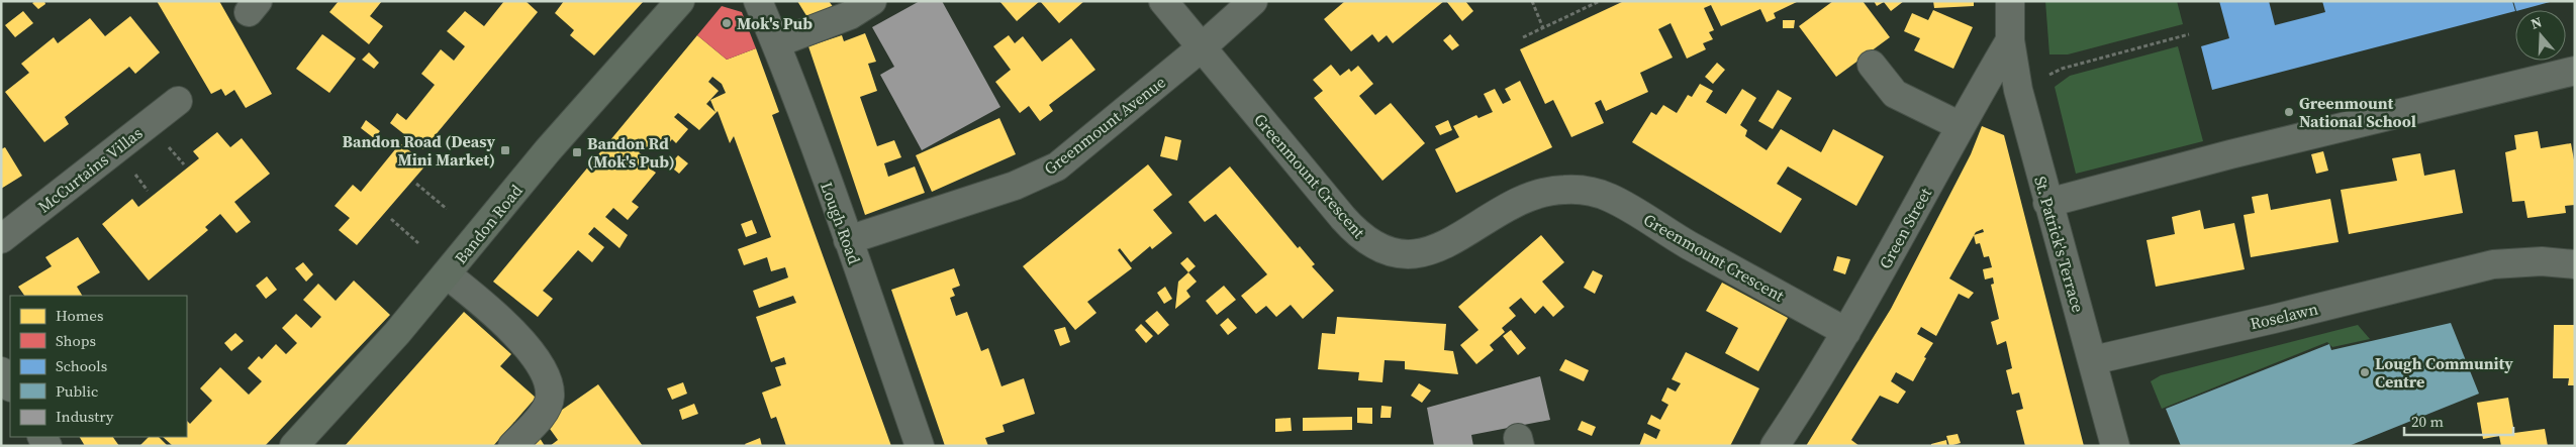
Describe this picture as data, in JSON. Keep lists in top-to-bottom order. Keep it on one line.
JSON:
{"streets":{"main road":["Bandon Road"],"street":["Greenmount Avenue","McCurtains Villas","Greenmount Crescent","Lough Road","Green Street","St. Patrick's Terrace","Roselawn"]},"crossings":[["Greenmount Avenue","Greenmount Crescent"],["Greenmount Avenue","Lough Road"],["Greenmount Crescent","Green Street"],["Green Street","St. Patrick's Terrace"],["St. Patrick's Terrace","Roselawn"]],"places":{"other":["Mok's Pub","Greenmount National School","Lough Community Centre"],"transit":["Bandon Road (Deasy Mini Market)","Bandon Rd (Mok's Pub)"]},"legend":["Homes","Shops","Schools","Public","Industry"],"scale_bar":"20 m","north":"top"}
